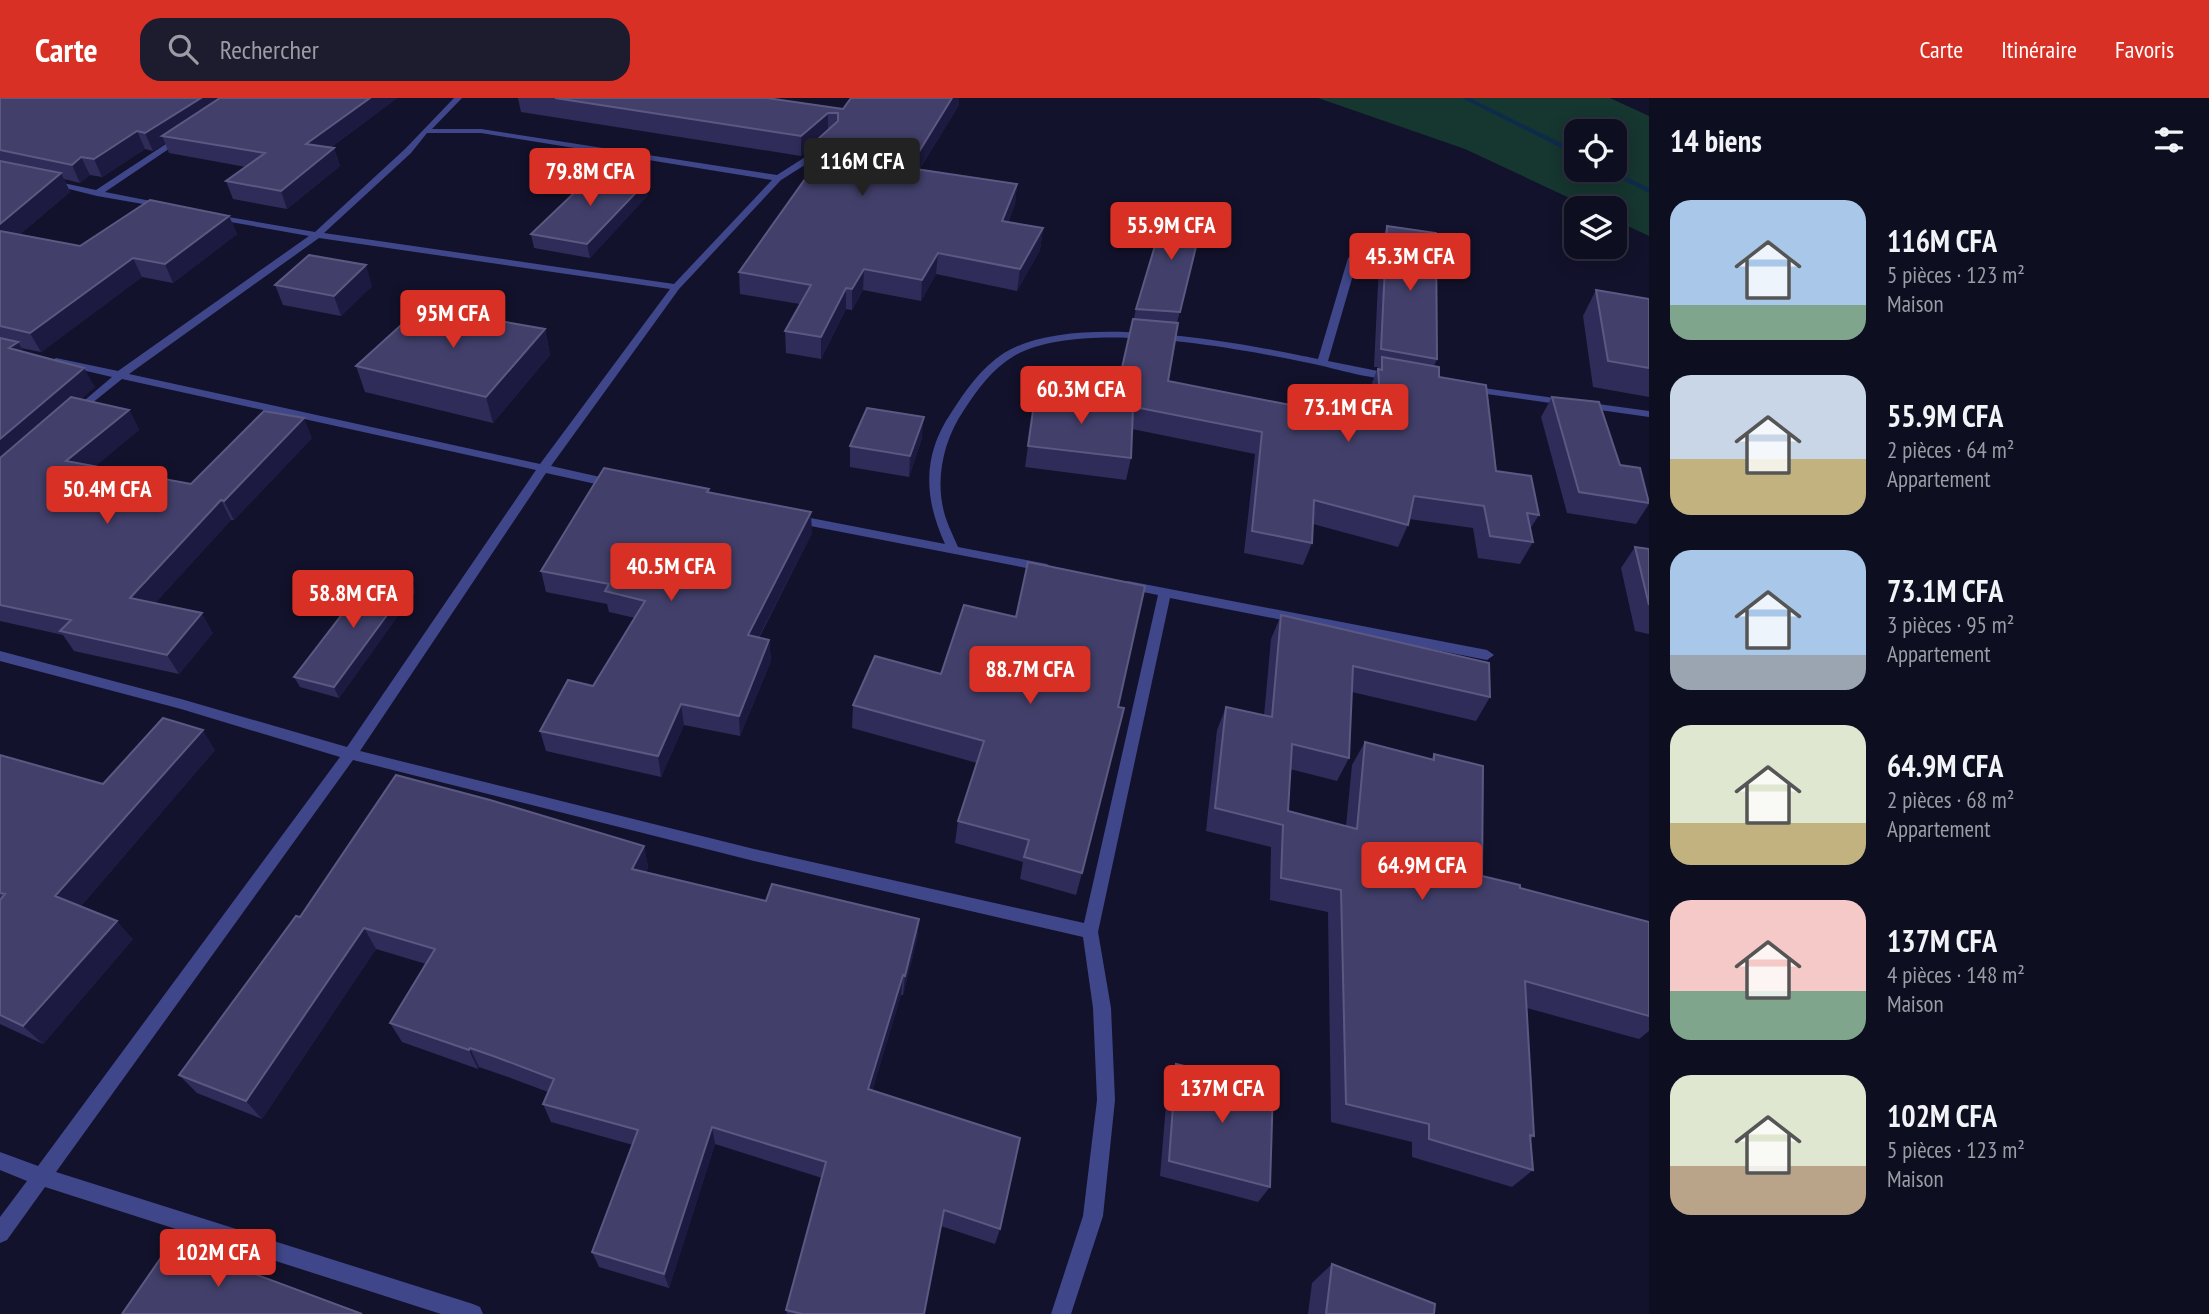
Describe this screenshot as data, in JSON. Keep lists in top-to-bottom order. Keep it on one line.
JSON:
{"page":{"header":"Carte","search":"Rechercher","nav":["Carte","Itinéraire","Favoris"],"heading":"14 biens","price":["116M CFA","79.8M CFA","55.9M CFA","45.3M CFA","95M CFA","60.3M CFA","73.1M CFA","50.4M CFA","40.5M CFA","58.8M CFA","88.7M CFA","64.9M CFA","137M CFA","102M CFA"],"list":[{"name":"116M CFA","note":"5 pièces · 123 m² · Maison"},{"name":"55.9M CFA","note":"2 pièces · 64 m² · Appartement"},{"name":"73.1M CFA","note":"3 pièces · 95 m² · Appartement"},{"name":"64.9M CFA","note":"2 pièces · 68 m² · Appartement"},{"name":"137M CFA","note":"4 pièces · 148 m² · Maison"},{"name":"102M CFA","note":"5 pièces · 123 m² · Maison"}]}}
